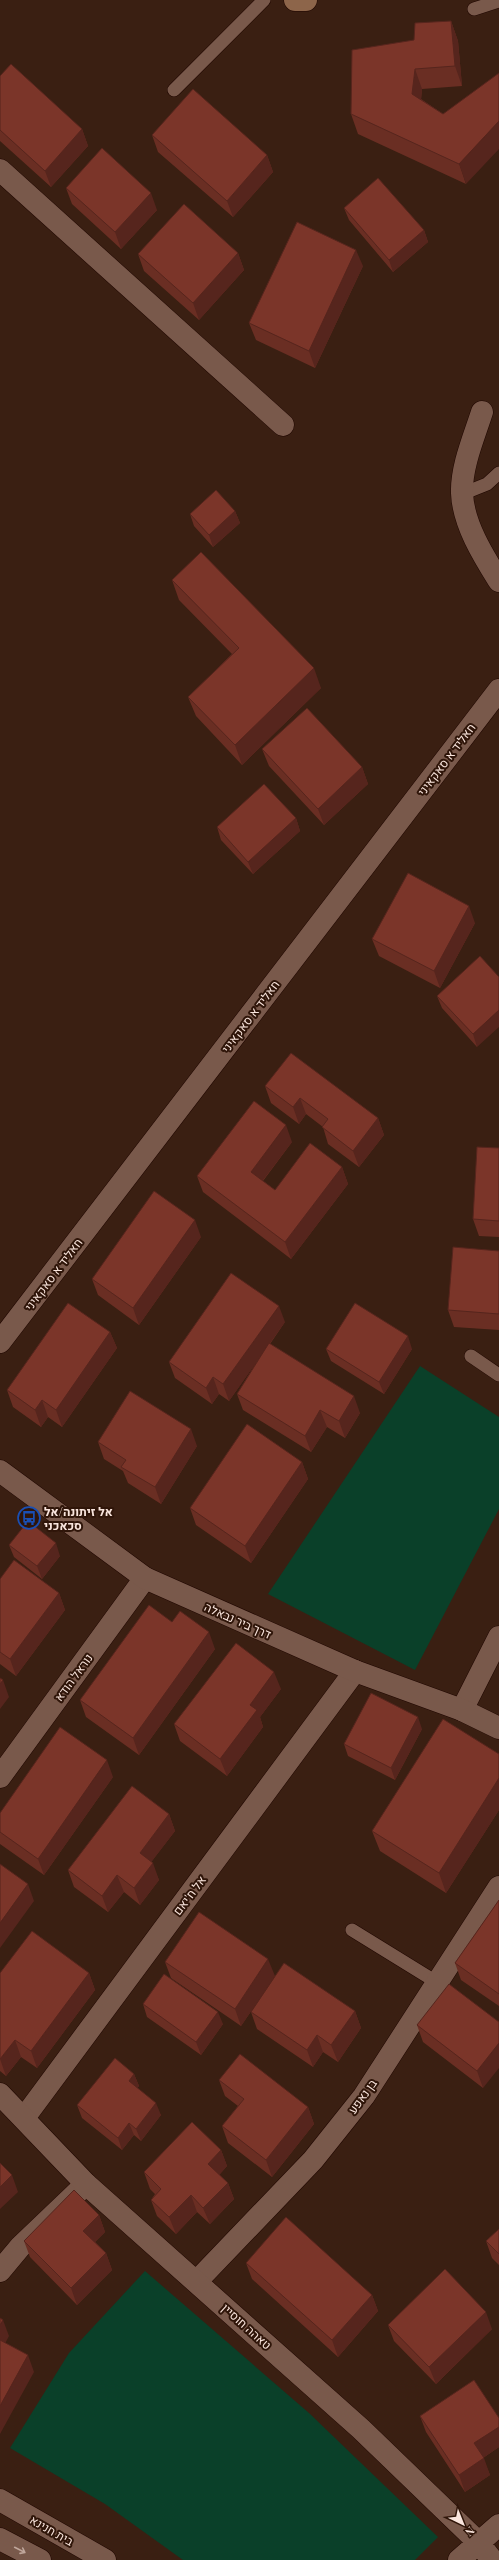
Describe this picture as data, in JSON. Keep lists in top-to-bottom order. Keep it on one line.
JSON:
{"streets":{"street":["חאליד א סאקאיני","דרך ביר נבאלה","נוראל הודא","אל ח'יאם","בן נאפע","טאהה חוסיין","בית חנינא"]},"crossings":[["דרך ביר נבאלה","נוראל הודא"],["דרך ביר נבאלה","אל ח'יאם"],["אל ח'יאם","טאהה חוסיין"],["בן נאפע","טאהה חוסיין"]],"places":{"bus stop":["אל זיתונה/אל סכאכני"]},"north":"bottom right"}
